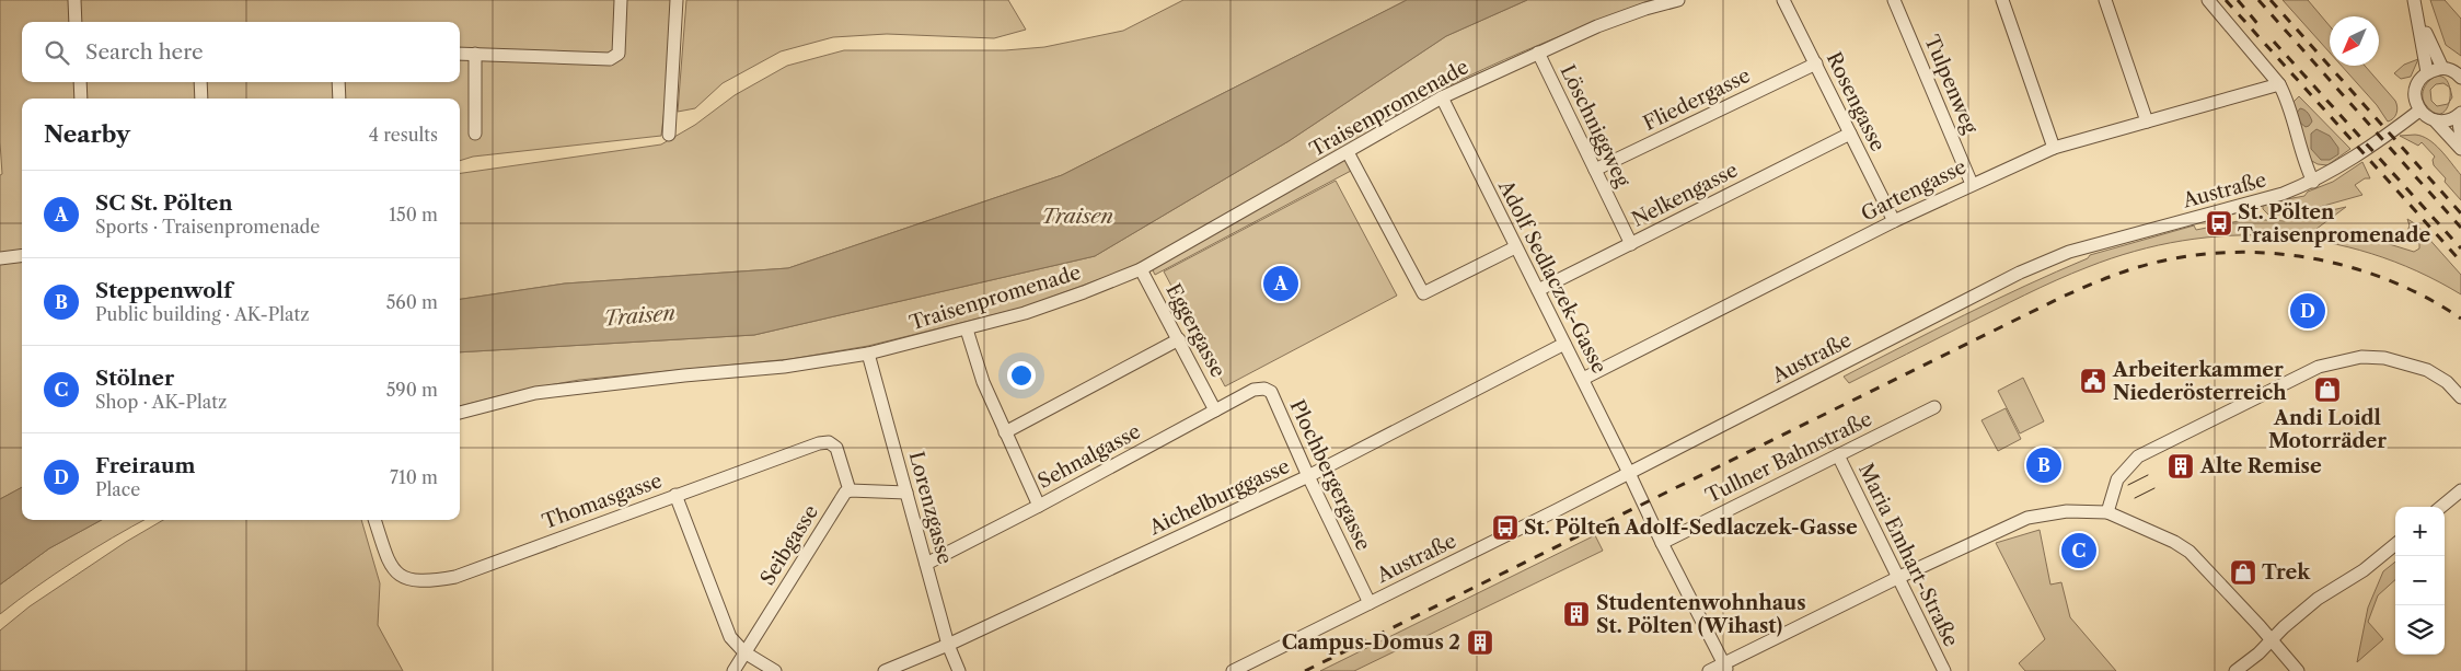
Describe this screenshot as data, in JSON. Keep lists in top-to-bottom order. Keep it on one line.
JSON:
{"streets":{"street":["Tulpenweg","Fliedergasse","Rosengasse","Traisenpromenade","Löschniggweg","Gartengasse","Austraße","Nelkengasse","Adolf Sedlaczek-Gasse","Eggergasse","Sehnalgasse","Tullner Bahnstraße","Plochbergergasse","Aichelburggasse","Thomasgasse","Lorenzgasse","Seibgasse","Maria Emhart-Straße"]},"crossings":[["Tulpenweg","Gartengasse"],["Fliedergasse","Rosengasse"],["Fliedergasse","Löschniggweg"],["Rosengasse","Gartengasse"],["Rosengasse","Nelkengasse"],["Traisenpromenade","Löschniggweg"],["Traisenpromenade","Adolf Sedlaczek-Gasse"],["Traisenpromenade","Eggergasse"],["Traisenpromenade","Lorenzgasse"],["Löschniggweg","Nelkengasse"],["Gartengasse","Adolf Sedlaczek-Gasse"],["Austraße","Adolf Sedlaczek-Gasse"],["Austraße","Plochbergergasse"],["Nelkengasse","Adolf Sedlaczek-Gasse"],["Adolf Sedlaczek-Gasse","Tullner Bahnstraße"],["Adolf Sedlaczek-Gasse","Aichelburggasse"],["Eggergasse","Sehnalgasse"],["Sehnalgasse","Plochbergergasse"],["Sehnalgasse","Lorenzgasse"],["Tullner Bahnstraße","Maria Emhart-Straße"],["Plochbergergasse","Aichelburggasse"],["Aichelburggasse","Lorenzgasse"],["Thomasgasse","Seibgasse"]],"water":["Traisen"],"places":{"bus stop":["St. Pölten Traisenpromenade","St. Pölten Adolf-Sedlaczek-Gasse"],"public building":["Arbeiterkammer Niederösterreich"],"shop":["Andi Loidl Motorräder","Trek"],"building":["Alte Remise","Studentenwohnhaus St. Pölten (Wihast)","Campus-Domus 2"]},"north":"bottom left","page":{"search":"Search here","heading":["Nearby","4 results"],"list":[{"mark":"A","name":"SC St. Pölten","note":"Sports · Traisenpromenade","value":"150 m"},{"mark":"B","name":"Steppenwolf","note":"Public building · AK-Platz","value":"560 m"},{"mark":"C","name":"Stölner","note":"Shop · AK-Platz","value":"590 m"},{"mark":"D","name":"Freiraum","note":"Place","value":"710 m"}],"pins":["A","D","B","C"],"map_buttons":["+","−"]}}
